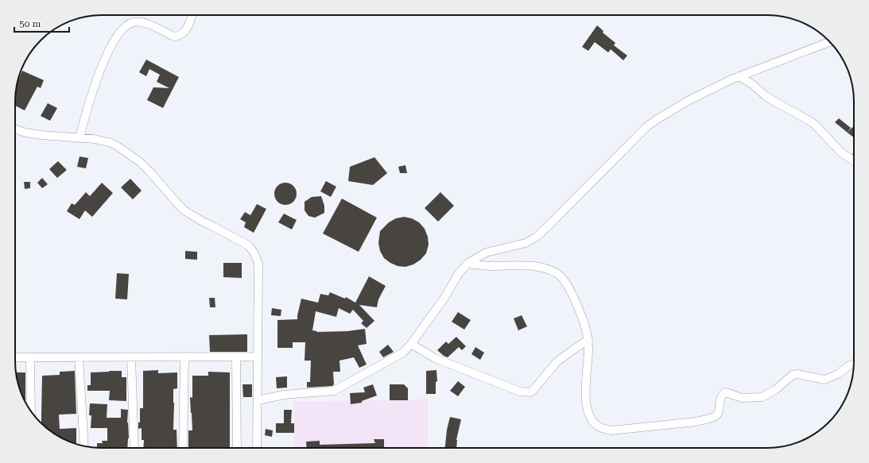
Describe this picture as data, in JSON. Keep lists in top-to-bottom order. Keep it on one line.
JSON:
{"scale_bar":"50 m"}
